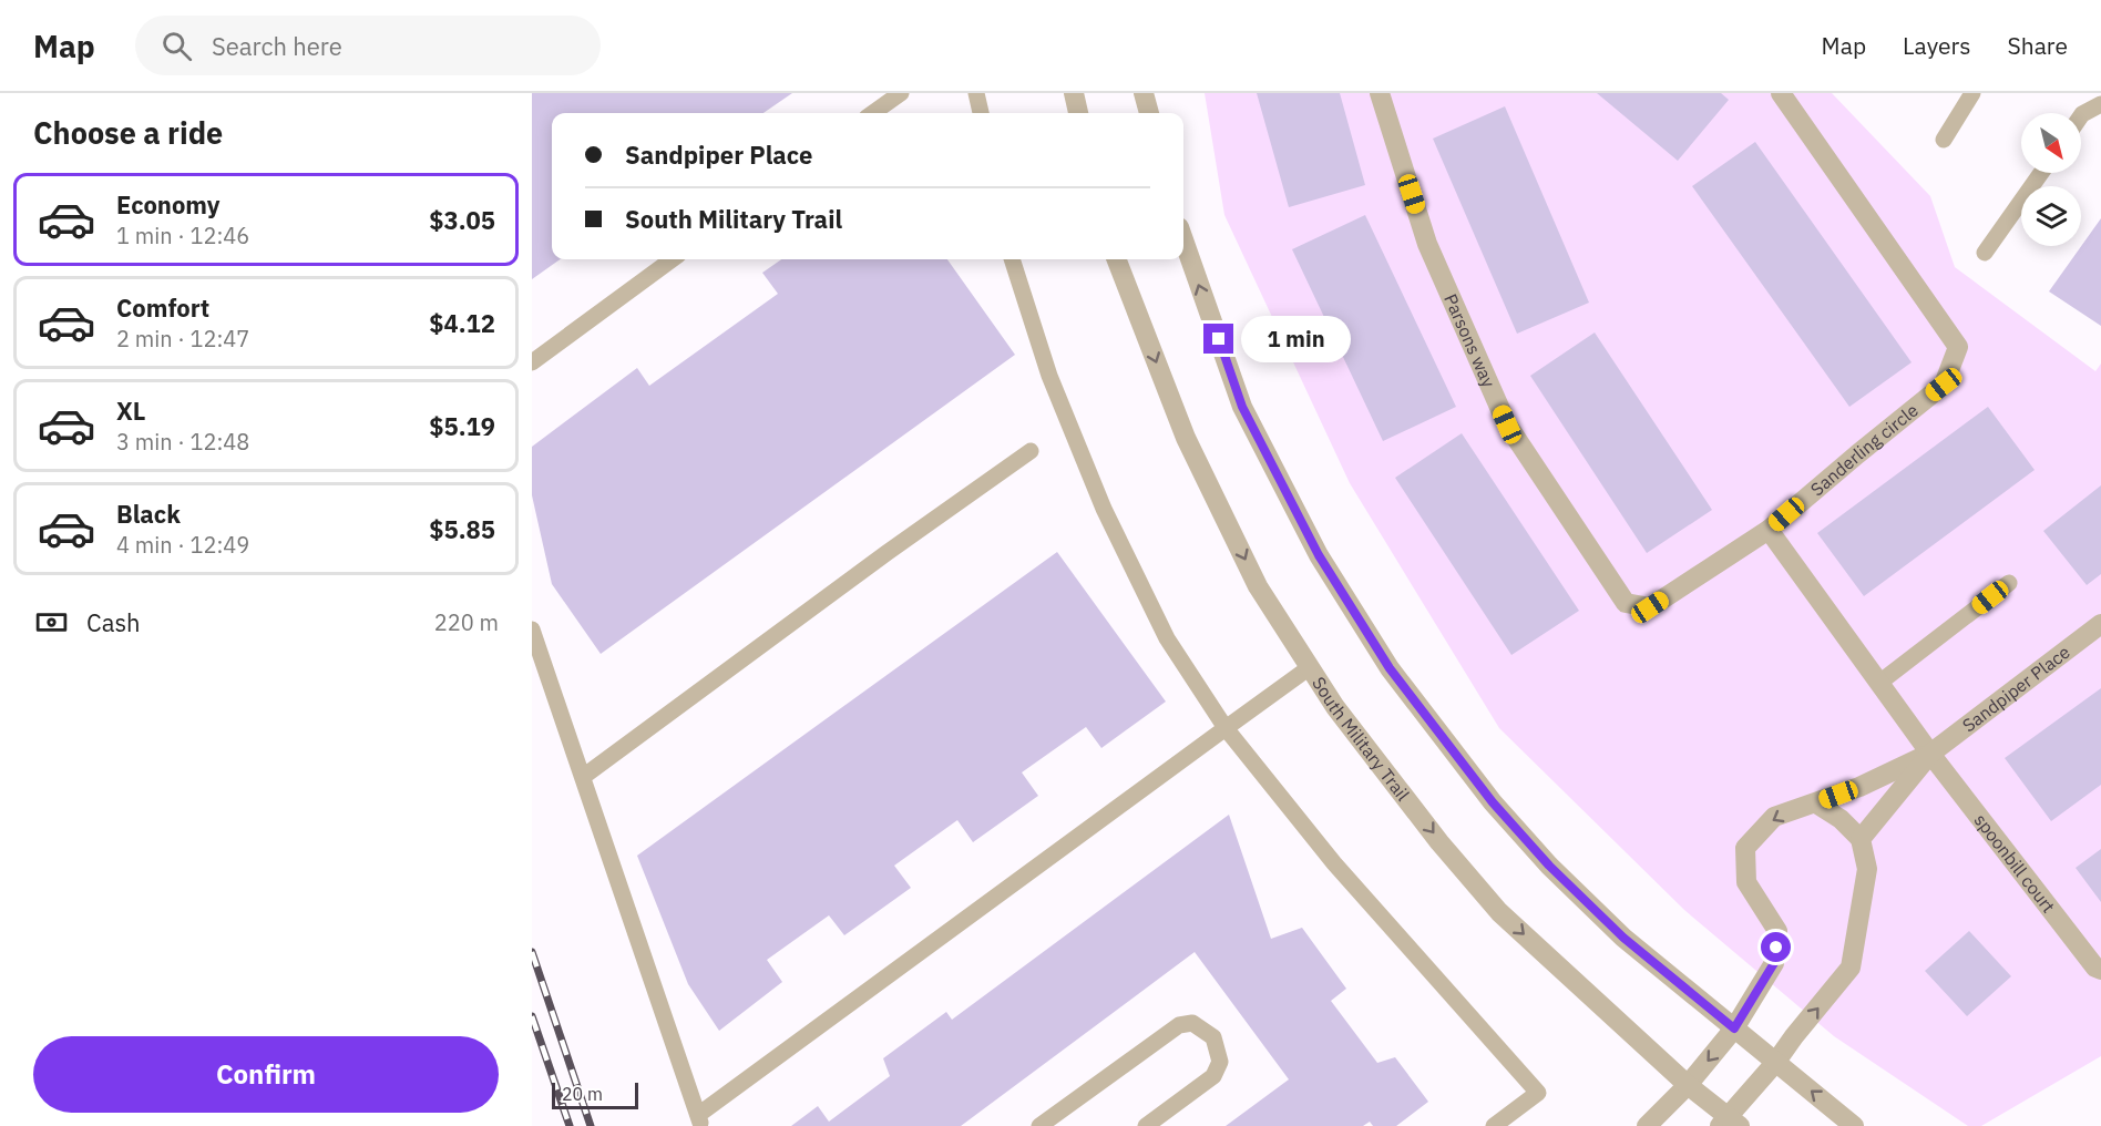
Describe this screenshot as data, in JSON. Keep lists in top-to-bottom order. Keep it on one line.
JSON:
{"streets":{"street":["Parsons way","Sanderling circle","Sandpiper Place","South Military Trail","spoonbill court"]},"crossings":[["Parsons way","Sanderling circle"],["Sanderling circle","spoonbill court"],["Sandpiper Place","South Military Trail"],["Sandpiper Place","spoonbill court"]],"scale_bar":"20 m","north":"bottom right","page":{"header":"Map","search":"Search here","nav":["Map","Layers","Share"],"heading":"Choose a ride","banner":["Sandpiper Place","South Military Trail"],"list":[{"name":"Economy","note":"1 min · 12:46","value":"$3.05"},{"name":"Comfort","note":"2 min · 12:47","value":"$4.12"},{"name":"XL","note":"3 min · 12:48","value":"$5.19"},{"name":"Black","note":"4 min · 12:49","value":"$5.85"}],"bubble":"1 min","pay":["Cash","220 m"],"buttons":"Confirm","scale":"20 m"}}
